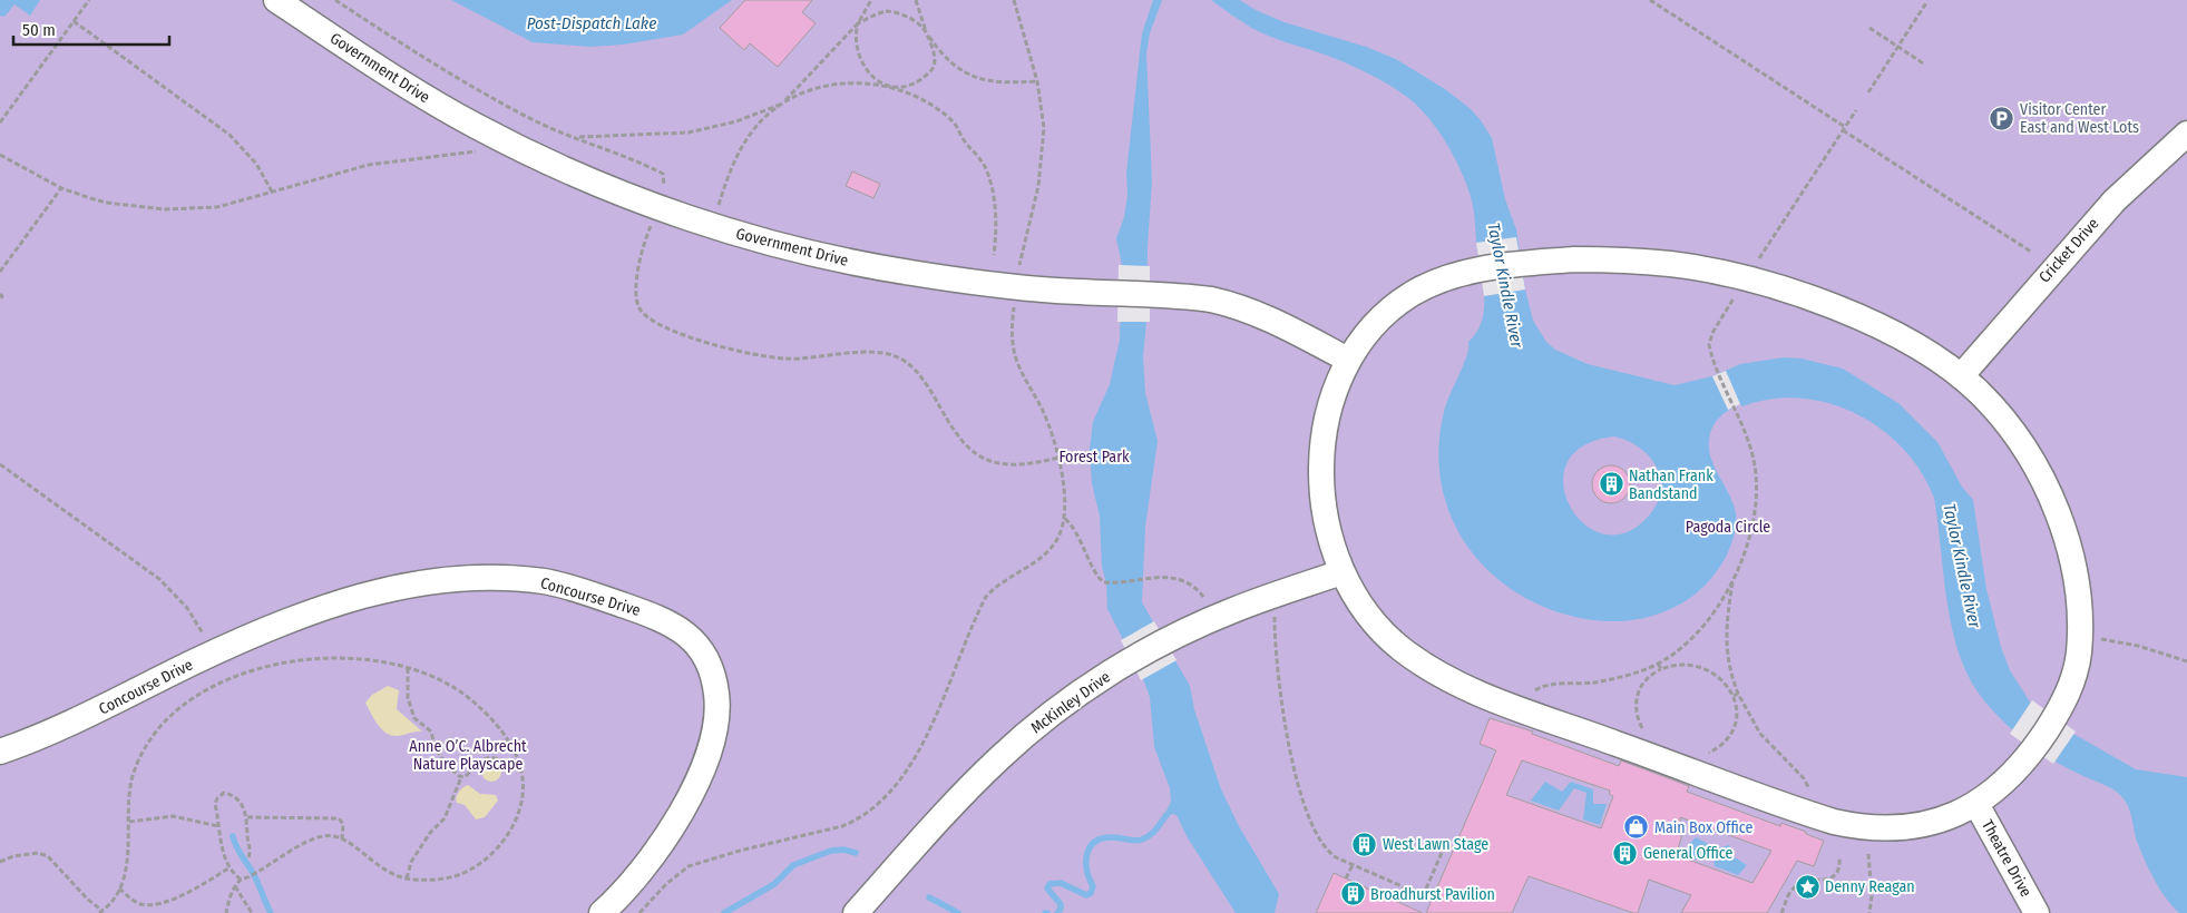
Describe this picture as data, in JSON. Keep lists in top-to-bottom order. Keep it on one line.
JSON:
{"streets":{"street":["Government Drive","Cricket Drive","Concourse Drive","McKinley Drive","Theatre Drive"]},"water":["Post-Dispatch Lake","Taylor Kindle River"],"parks":["Forest Park","Pagoda Circle","Anne O’C. Albrecht Nature Playscape"],"places":{"parking":["Visitor Center East and West Lots"],"building":["Nathan Frank Bandstand","West Lawn Stage","General Office","Broadhurst Pavilion"],"shop":["Main Box Office"],"place":["Denny Reagan"]},"scale_bar":"50 m"}
